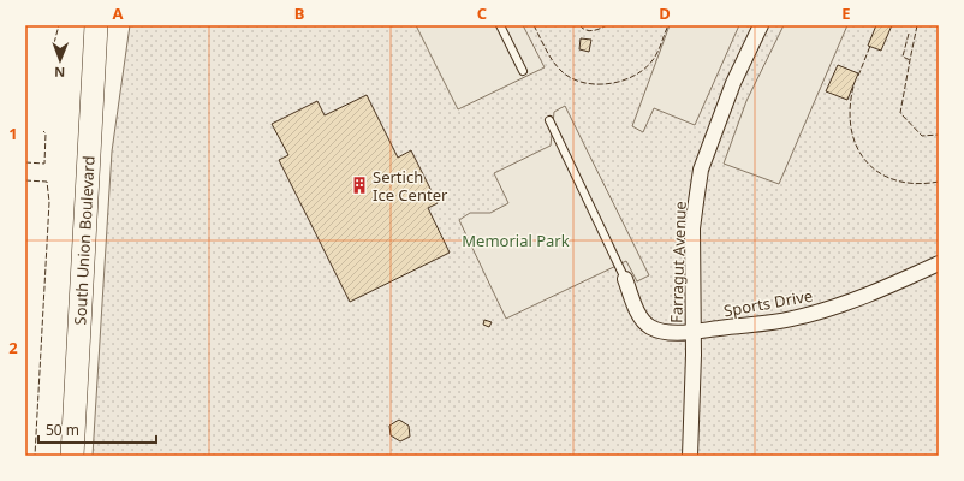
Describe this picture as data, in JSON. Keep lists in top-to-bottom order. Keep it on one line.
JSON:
{"streets":{"main road":["South Union Boulevard"],"street":["Farragut Avenue","Sports Drive"]},"crossings":[["Farragut Avenue","Sports Drive"]],"parks":["Memorial Park"],"places":{"building":["Sertich Ice Center"]},"scale_bar":"50 m","north":"bottom","grid":{"columns":["A","B","C","D","E"],"rows":["1","2"]}}
